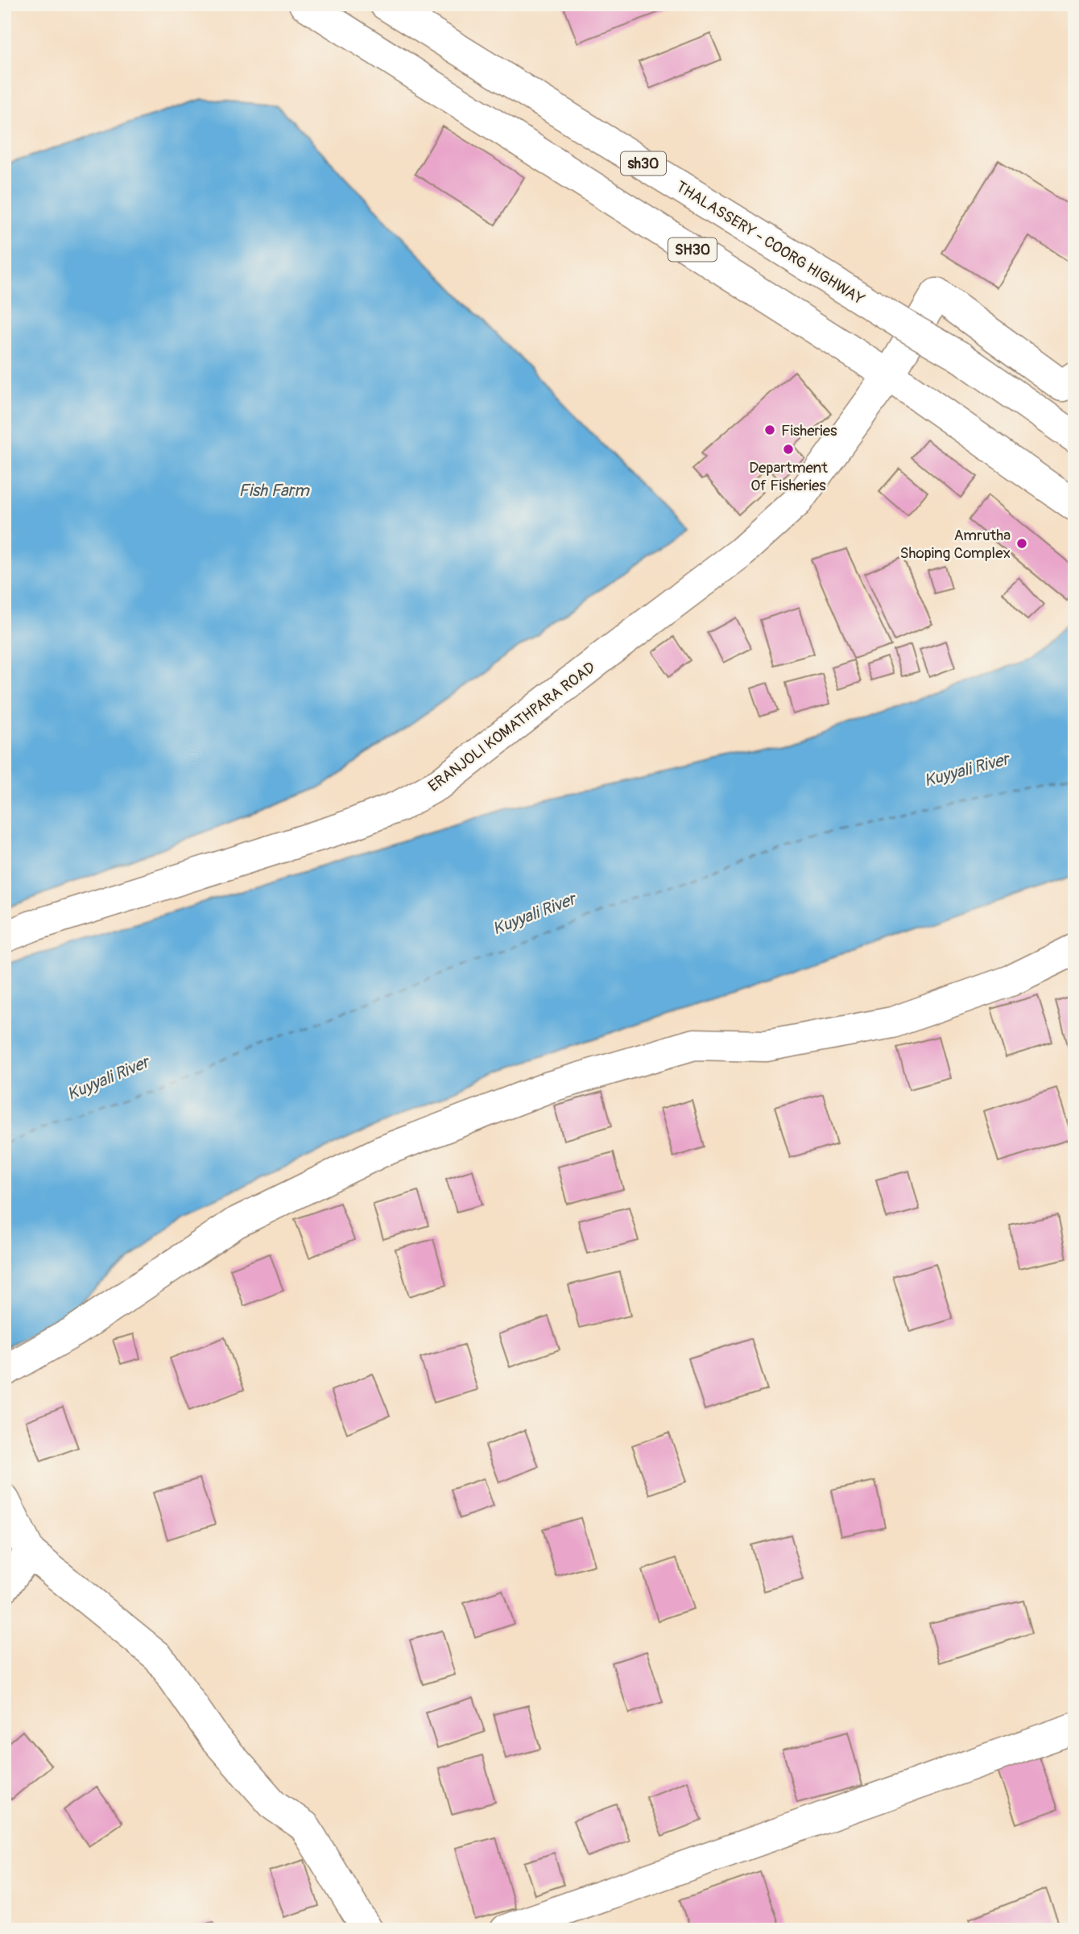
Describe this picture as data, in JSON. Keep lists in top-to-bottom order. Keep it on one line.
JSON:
{"streets":{"main road":["sh30","THALASSERY - COORG HIGHWAY","SH30","ERANJOLI KOMATHPARA ROAD"]},"crossings":[["SH30","ERANJOLI KOMATHPARA ROAD"]],"water":["Fish Farm","Kuyyali River"],"places":["Fisheries","Department Of Fisheries","Amrutha Shoping Complex"]}
